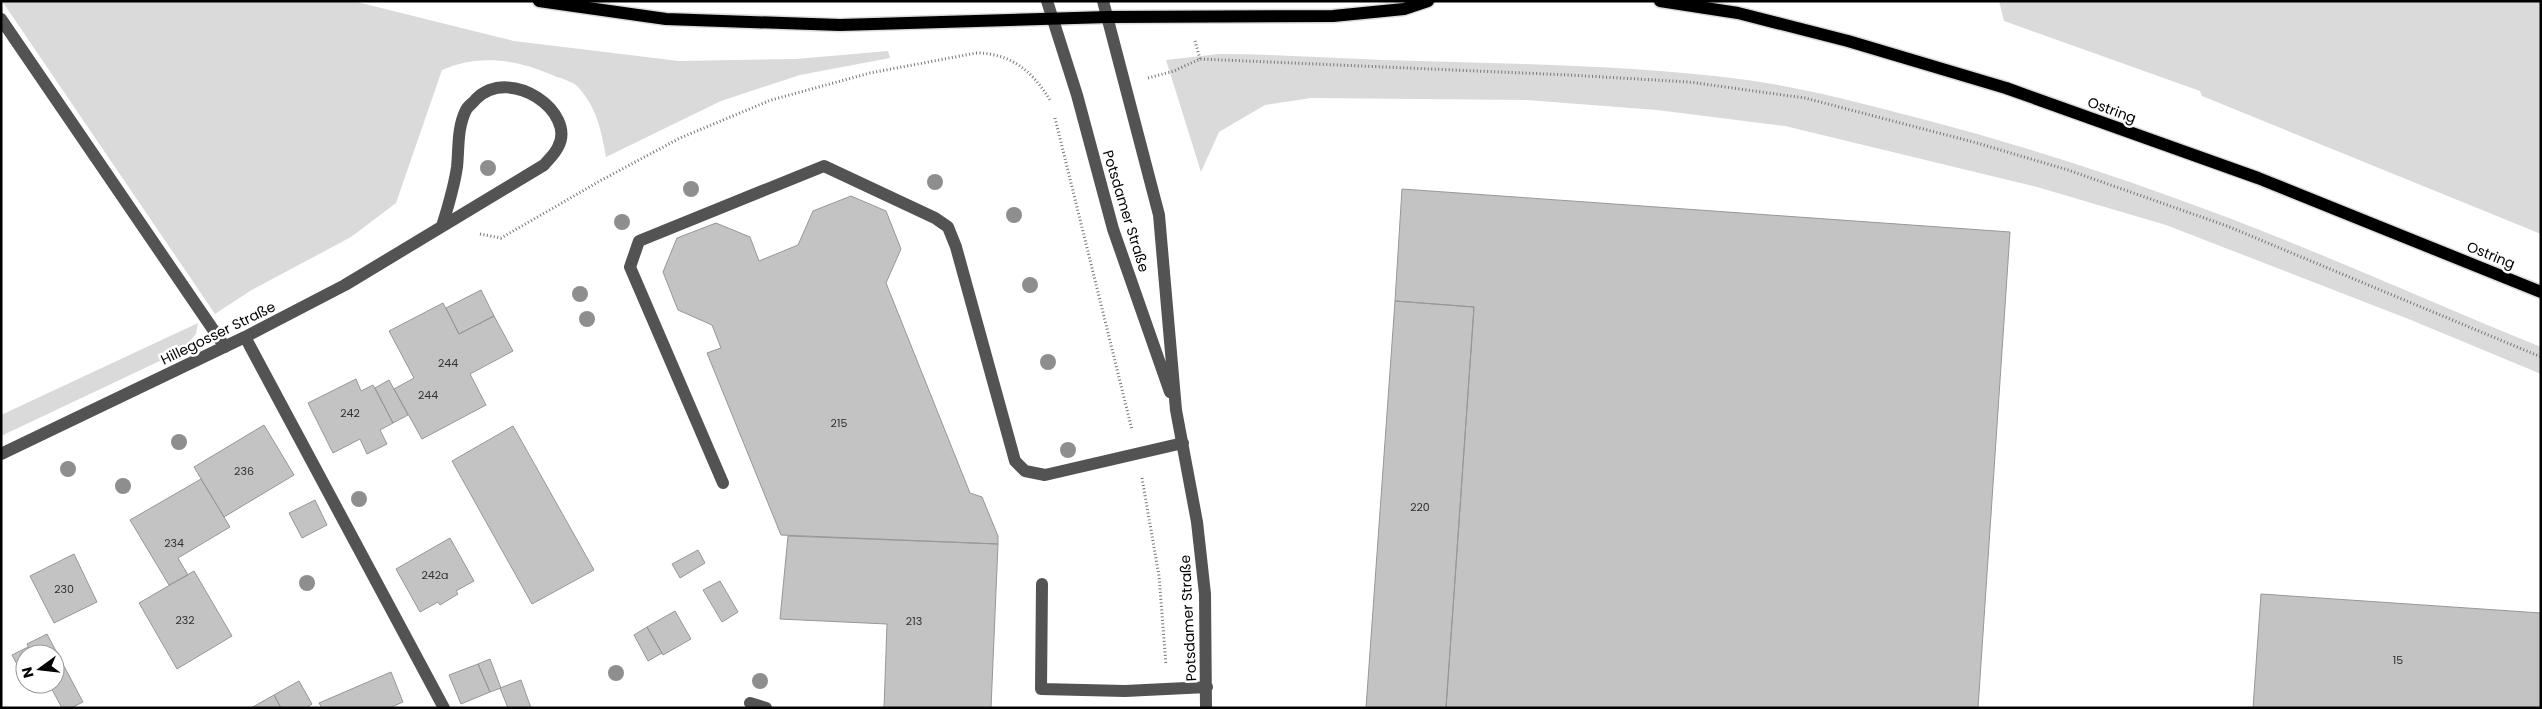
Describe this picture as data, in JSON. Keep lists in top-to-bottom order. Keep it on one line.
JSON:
{"streets":{"main road":["Ostring"],"street":["Potsdamer Straße","Hillegosser Straße"]},"house_numbers":["244","244","242","215","236","220","234","242a","230","232","213","15"],"north":"left"}
